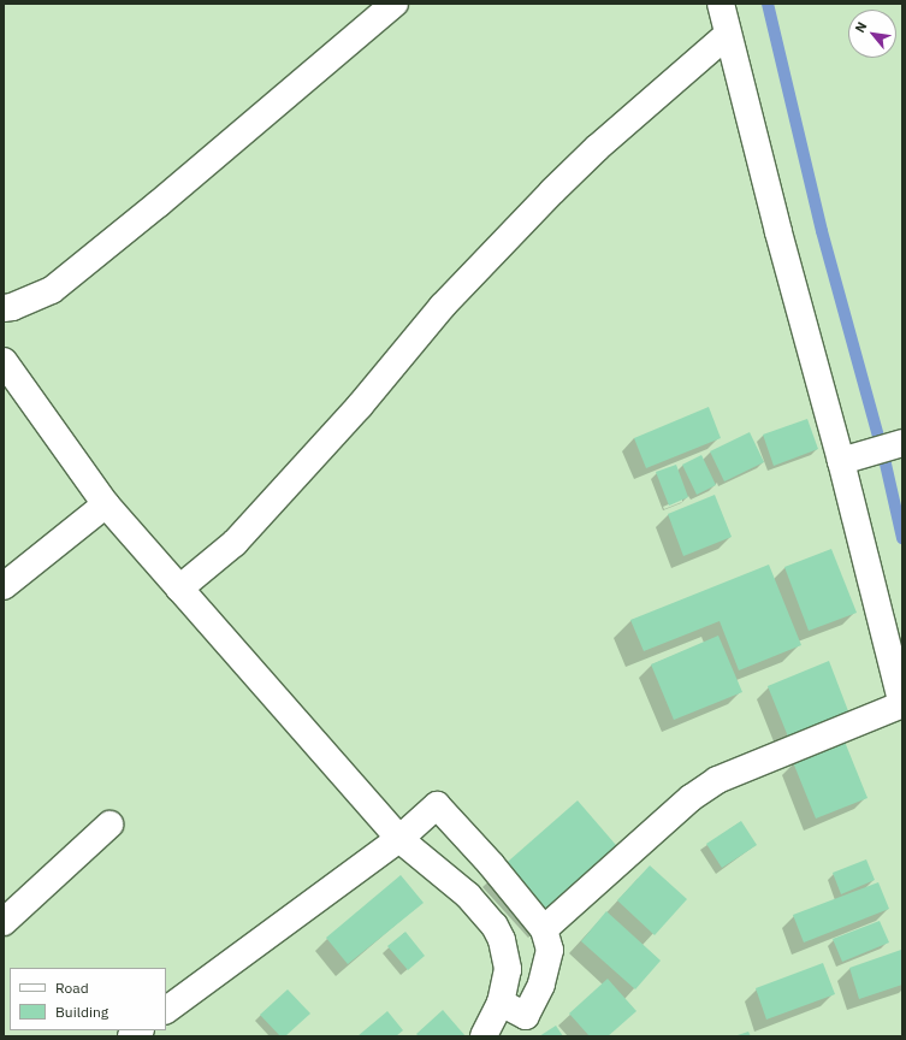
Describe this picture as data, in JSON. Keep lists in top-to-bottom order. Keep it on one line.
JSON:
{"legend":["Road","Building"],"north":"top left"}
